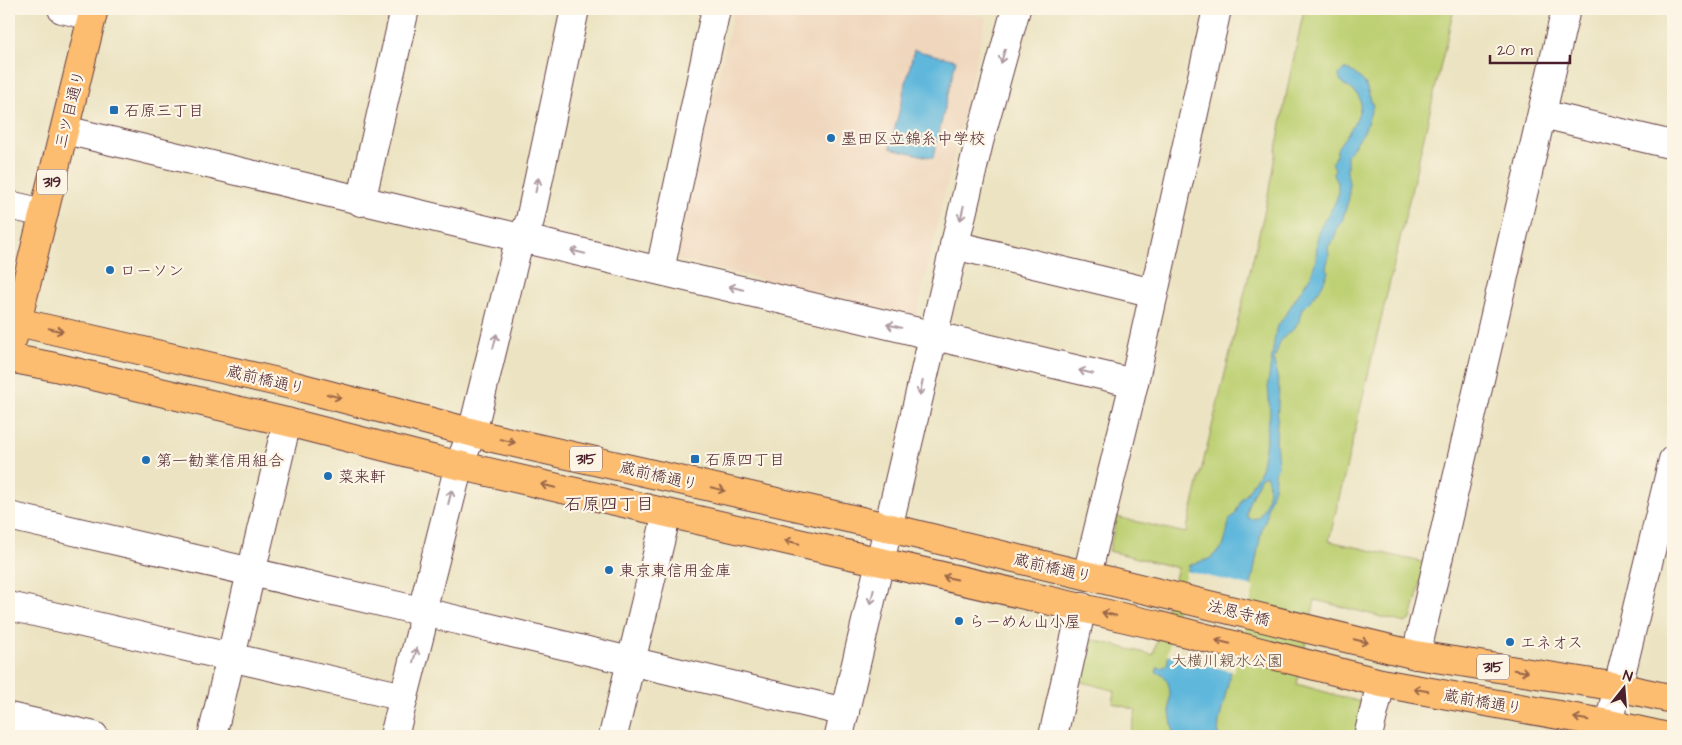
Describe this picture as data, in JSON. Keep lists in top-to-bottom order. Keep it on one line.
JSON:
{"streets":{"main road":["三ツ目通り","319","蔵前橋通り","315","法恩寺橋"]},"crossings":[["三ツ目通り","蔵前橋通り"],["蔵前橋通り","法恩寺橋"],["315","法恩寺橋"]],"districts":["石原四丁目"],"parks":["大横川親水公園"],"places":{"transit":["石原三丁目","石原四丁目"],"other":["墨田区立錦糸中学校","ローソン","第一勧業信用組合","菜来軒","東京東信用金庫","らーめん山小屋","エネオス"]},"scale_bar":"20 m","north":"top"}
